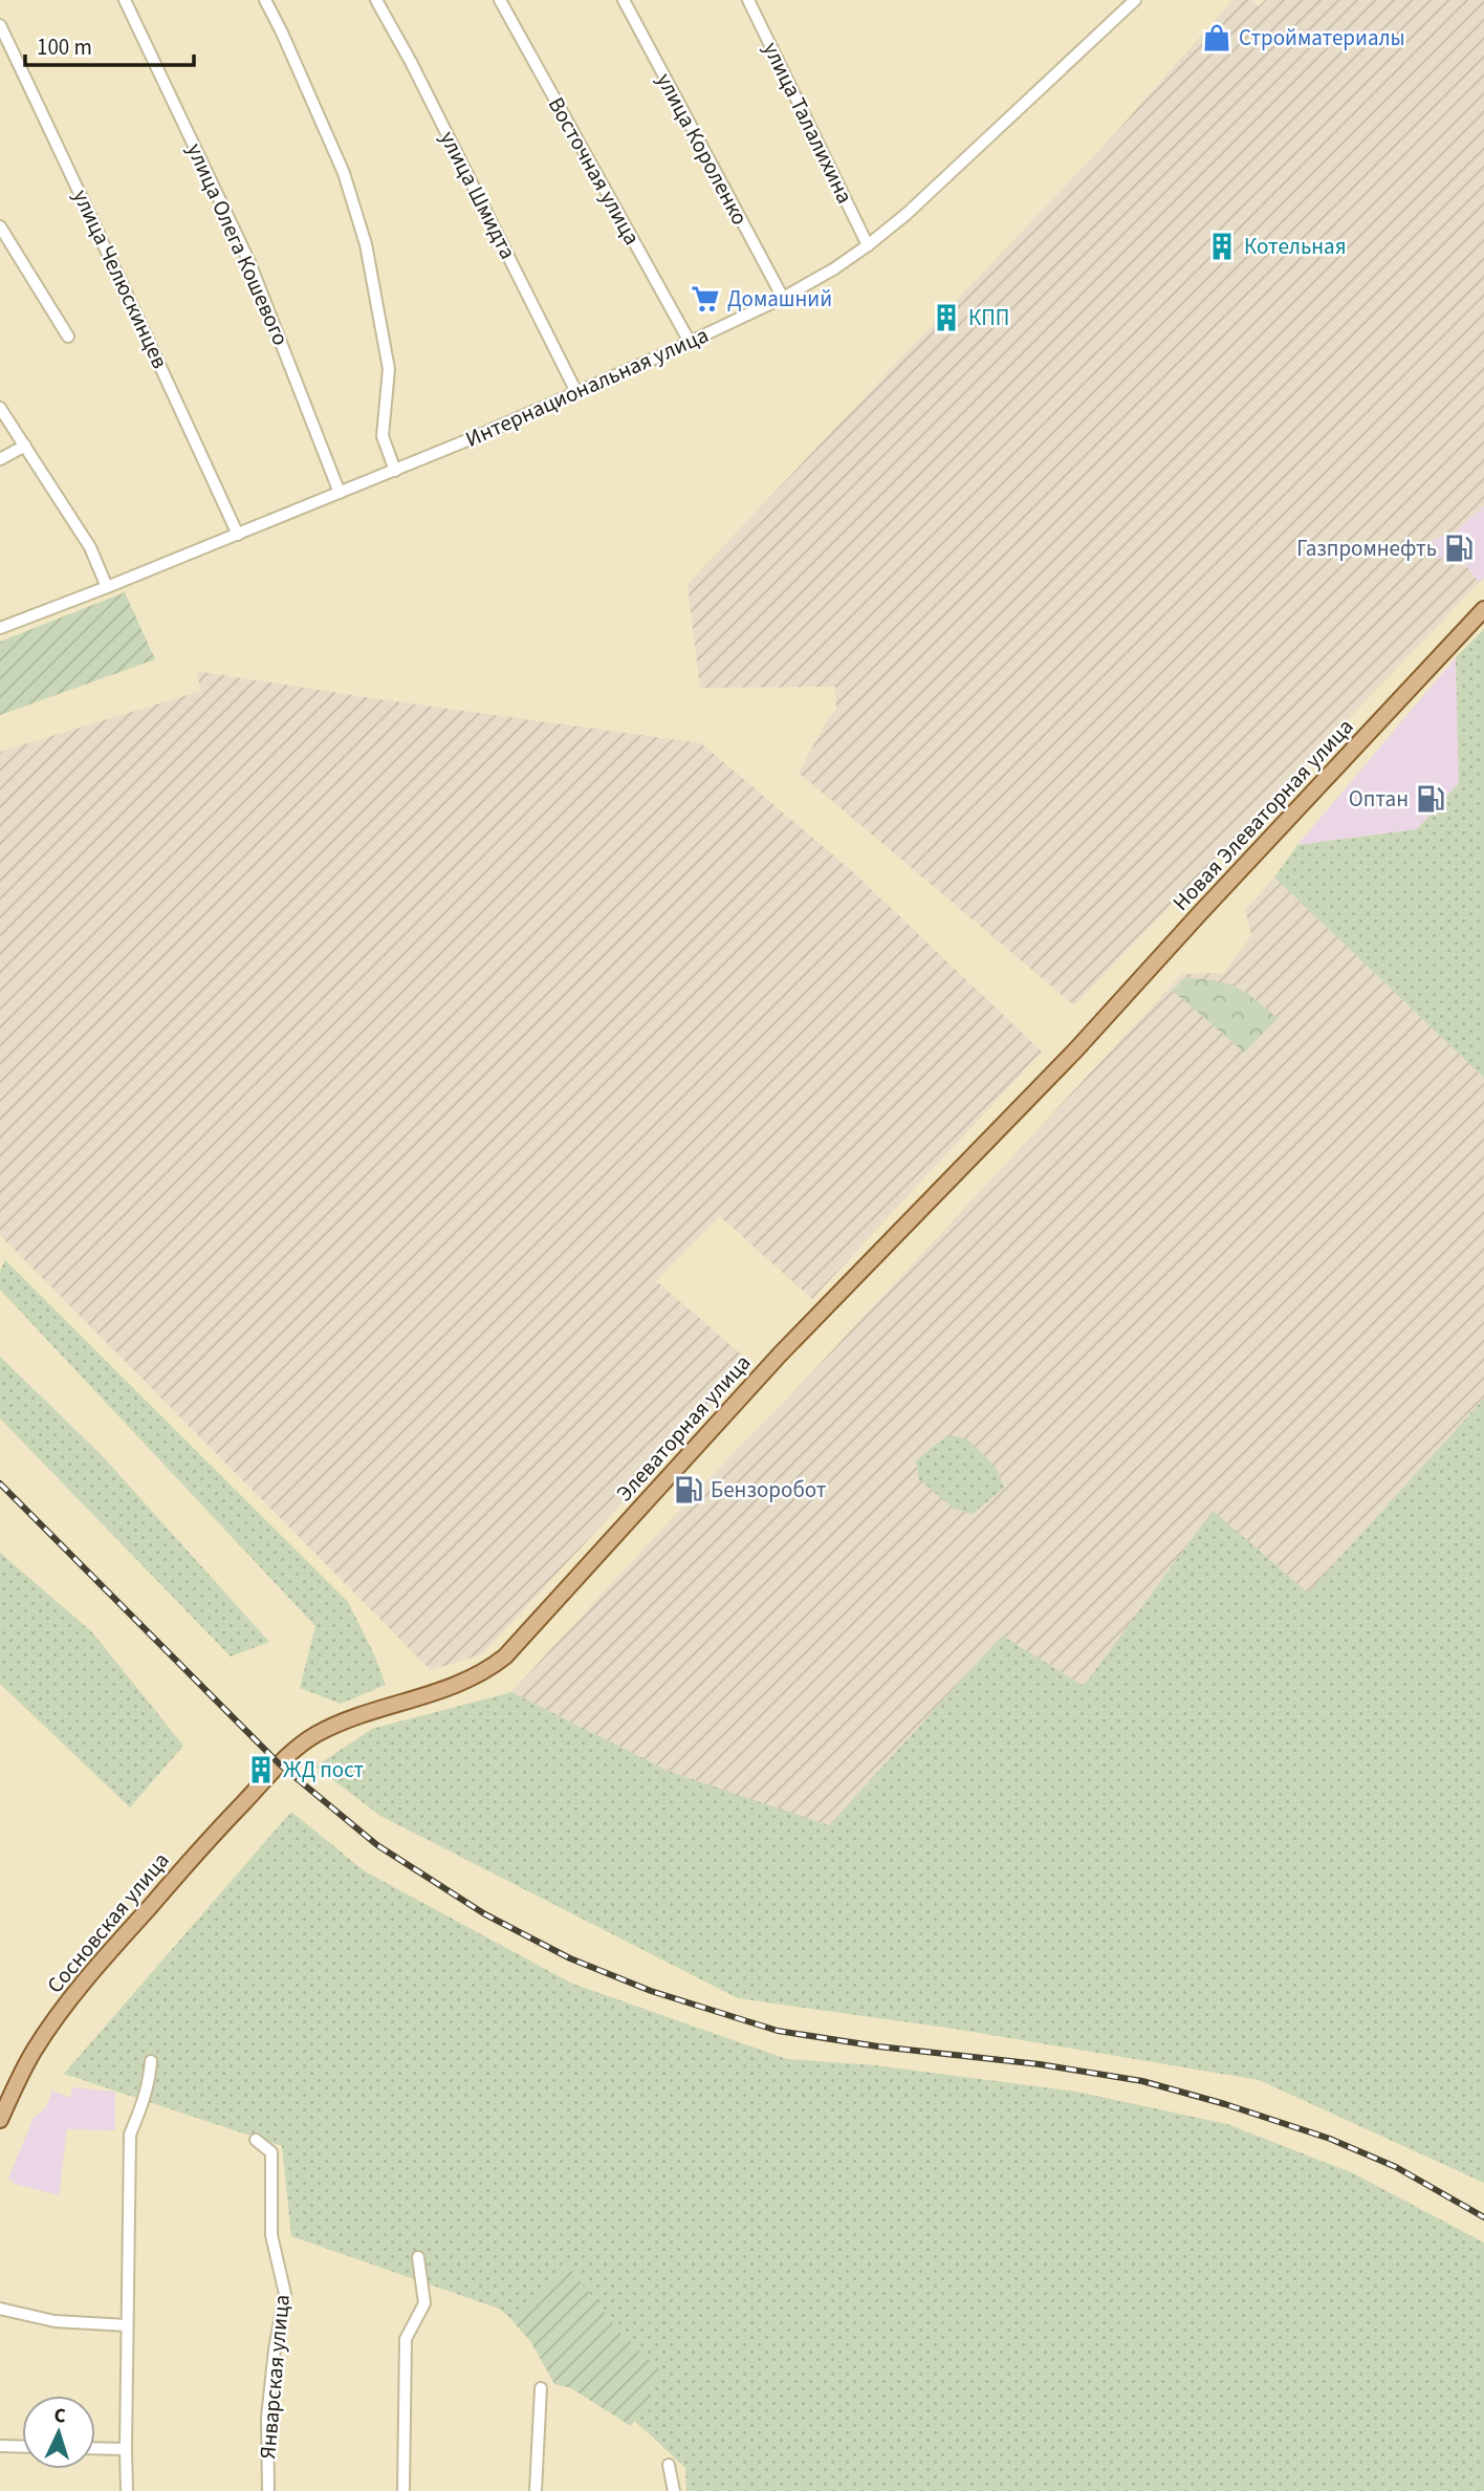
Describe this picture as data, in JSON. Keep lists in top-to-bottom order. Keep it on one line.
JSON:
{"streets":{"main road":["Новая Элеваторная улица","Элеваторная улица","Сосновская улица"],"street":["улица Талалихина","улица Короленко","Восточная улица","улица Шмидта","улица Олега Кошевого","улица Челюскинцев","Интернациональная улица","Январская улица"]},"crossings":[["улица Талалихина","Интернациональная улица"],["улица Короленко","Интернациональная улица"],["Восточная улица","Интернациональная улица"],["улица Шмидта","Интернациональная улица"],["улица Олега Кошевого","Интернациональная улица"],["улица Челюскинцев","Интернациональная улица"],["Новая Элеваторная улица","Элеваторная улица"],["Элеваторная улица","Сосновская улица"]],"places":{"shop":["Стройматериалы"],"building":["Котельная","КПП","ЖД пост"],"supermarket":["Домашний"],"fuel station":["Газпромнефть","Оптан","Бензоробот"]},"scale_bar":"100 m","north":"top"}
